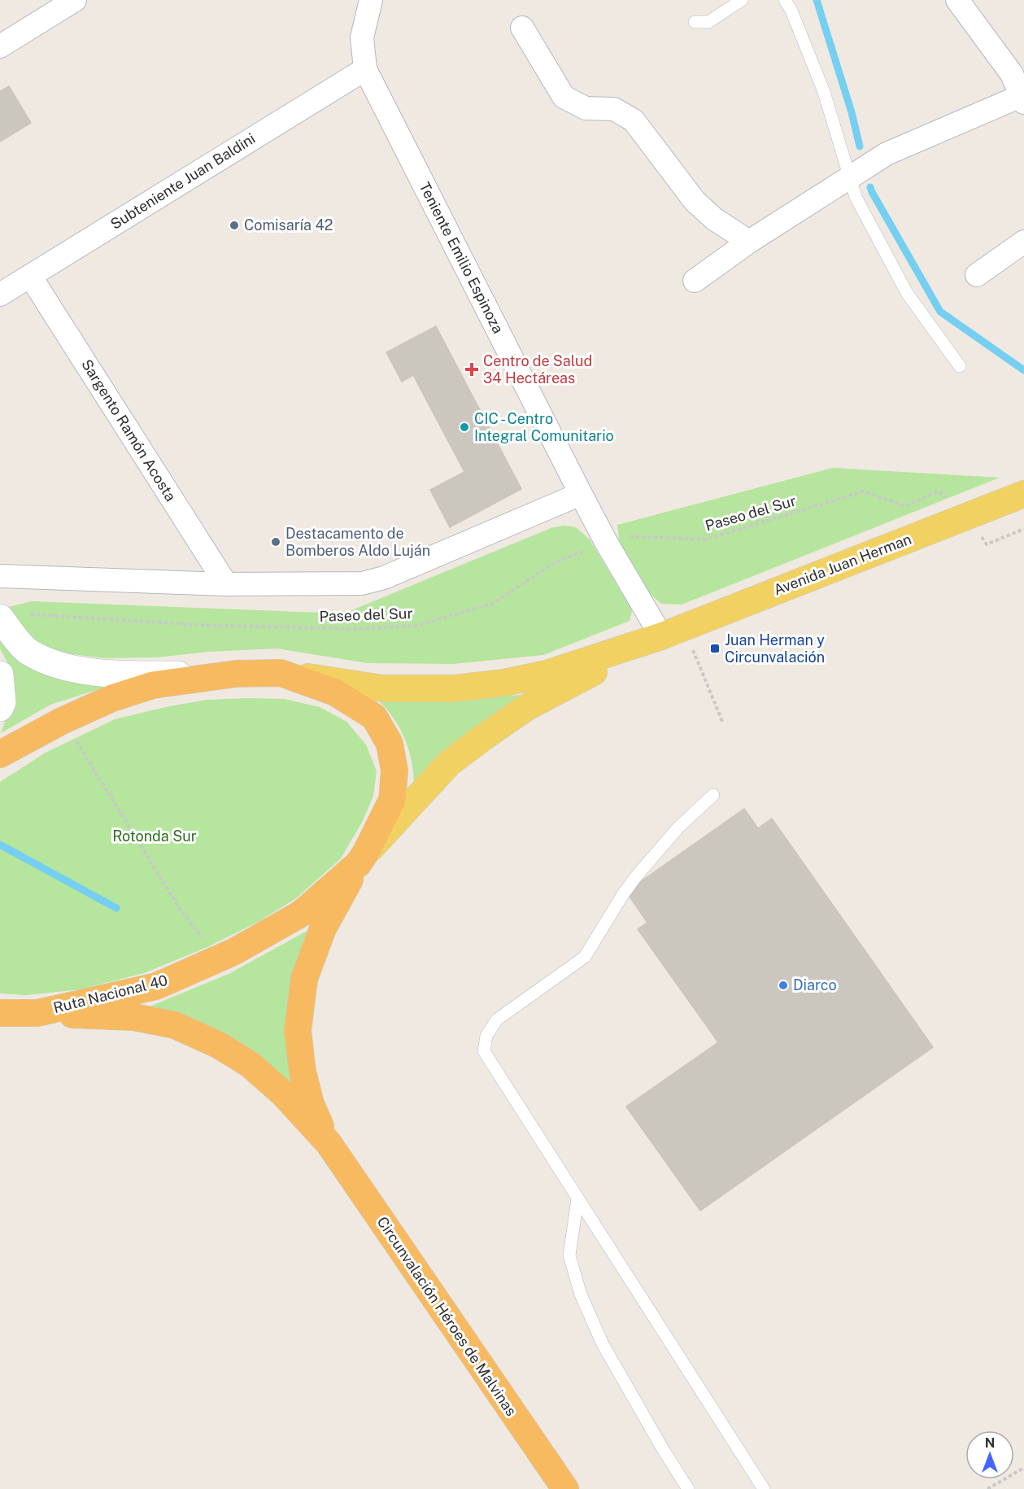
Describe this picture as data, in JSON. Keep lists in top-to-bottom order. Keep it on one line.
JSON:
{"streets":{"highway":["Ruta Nacional 40","Circunvalación Héroes de Malvinas"],"main road":["Avenida Juan Herman"],"street":["Subteniente Juan Baldini","Teniente Emilio Espinoza","Sargento Ramón Acosta"],"path":["Paseo del Sur"]},"crossings":[["Subteniente Juan Baldini","Teniente Emilio Espinoza"],["Subteniente Juan Baldini","Sargento Ramón Acosta"],["Teniente Emilio Espinoza","Paseo del Sur"],["Teniente Emilio Espinoza","Avenida Juan Herman"],["Paseo del Sur","Avenida Juan Herman"],["Avenida Juan Herman","Ruta Nacional 40"],["Avenida Juan Herman","Circunvalación Héroes de Malvinas"],["Ruta Nacional 40","Circunvalación Héroes de Malvinas"]],"parks":["Rotonda Sur"],"places":{"other":["Comisaría 42","CIC - Centro Integral Comunitario","Destacamento de Bomberos Aldo Luján","Diarco"],"health":["Centro de Salud 34 Hectáreas"],"transit":["Juan Herman y Circunvalación"]},"north":"top"}
